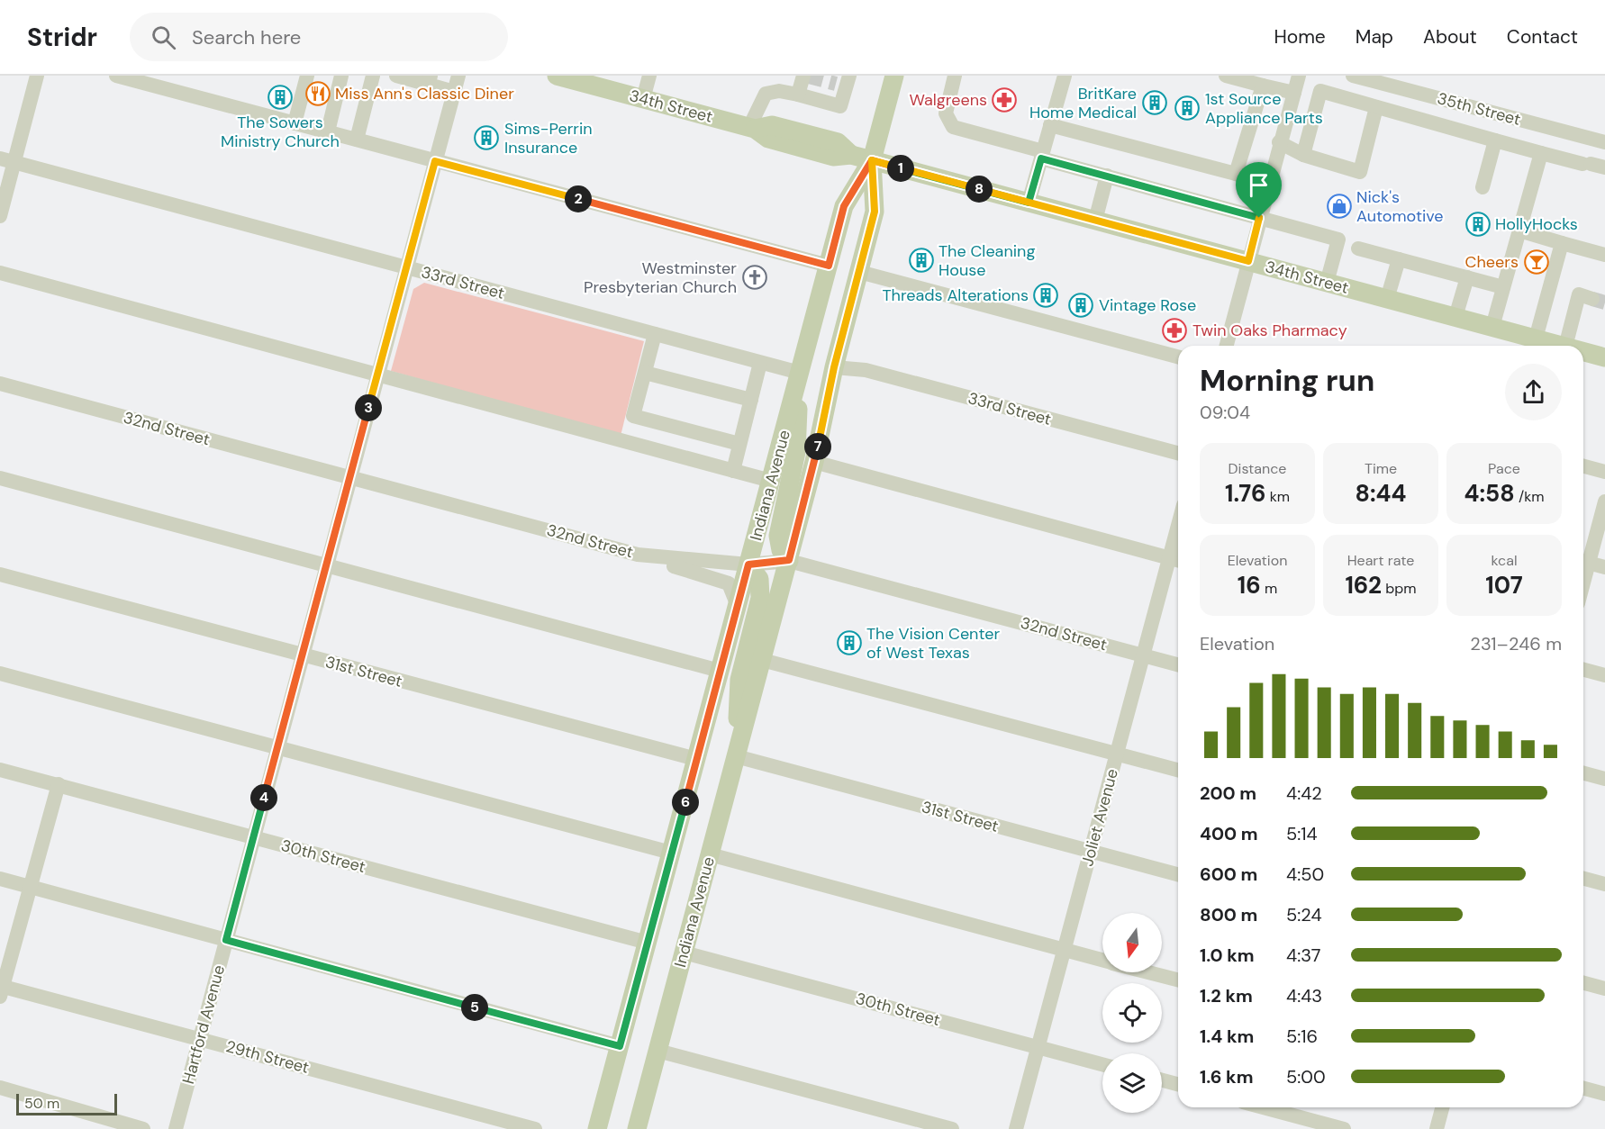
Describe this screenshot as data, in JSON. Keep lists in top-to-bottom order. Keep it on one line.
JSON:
{"streets":{"main road":["34th Street","Indiana Avenue"],"street":["35th Street","33rd Street","32nd Street","31st Street","Joliet Avenue","30th Street","Hartford Avenue","29th Street"]},"crossings":[["34th Street","Indiana Avenue"],["33rd Street","Indiana Avenue"],["33rd Street","Hartford Avenue"],["32nd Street","Indiana Avenue"],["32nd Street","Joliet Avenue"],["32nd Street","Hartford Avenue"],["Indiana Avenue","31st Street"],["Indiana Avenue","30th Street"],["31st Street","Joliet Avenue"],["31st Street","Hartford Avenue"],["Joliet Avenue","30th Street"],["30th Street","Hartford Avenue"],["Hartford Avenue","29th Street"]],"places":{"restaurant":["Miss Ann's Classic Diner"],"building":["The Sowers Ministry Church","BritKare Home Medical","1st Source Appliance Parts","Sims-Perrin Insurance","HollyHocks","The Cleaning House","Threads Alterations","Vintage Rose","The Vision Center of West Texas"],"pharmacy":["Walgreens","Twin Oaks Pharmacy"],"shop":["Nick's Automotive"],"bar":["Cheers"],"church":["Westminster Presbyterian Church"]},"scale_bar":"50 m","north":"bottom","page":{"header":"Stridr","search":"Search here","nav":["Home","Map","About","Contact"],"pins":["1","8","2","3","7","4","6","5"],"heading":["Morning run","09:04"],"stats":[["Distance","1.76 km"],["Time","8:44"],["Pace","4:58 /km"],["Elevation","16 m"],["Heart rate","162 bpm"],["kcal","107"]],"chart":["Elevation","231–246 m"],"list":[{"name":"200 m","note":"4:42"},{"name":"400 m","note":"5:14"},{"name":"600 m","note":"4:50"},{"name":"800 m","note":"5:24"},{"name":"1.0 km","note":"4:37"},{"name":"1.2 km","note":"4:43"},{"name":"1.4 km","note":"5:16"},{"name":"1.6 km","note":"5:00"}],"scale":"50 m"}}
